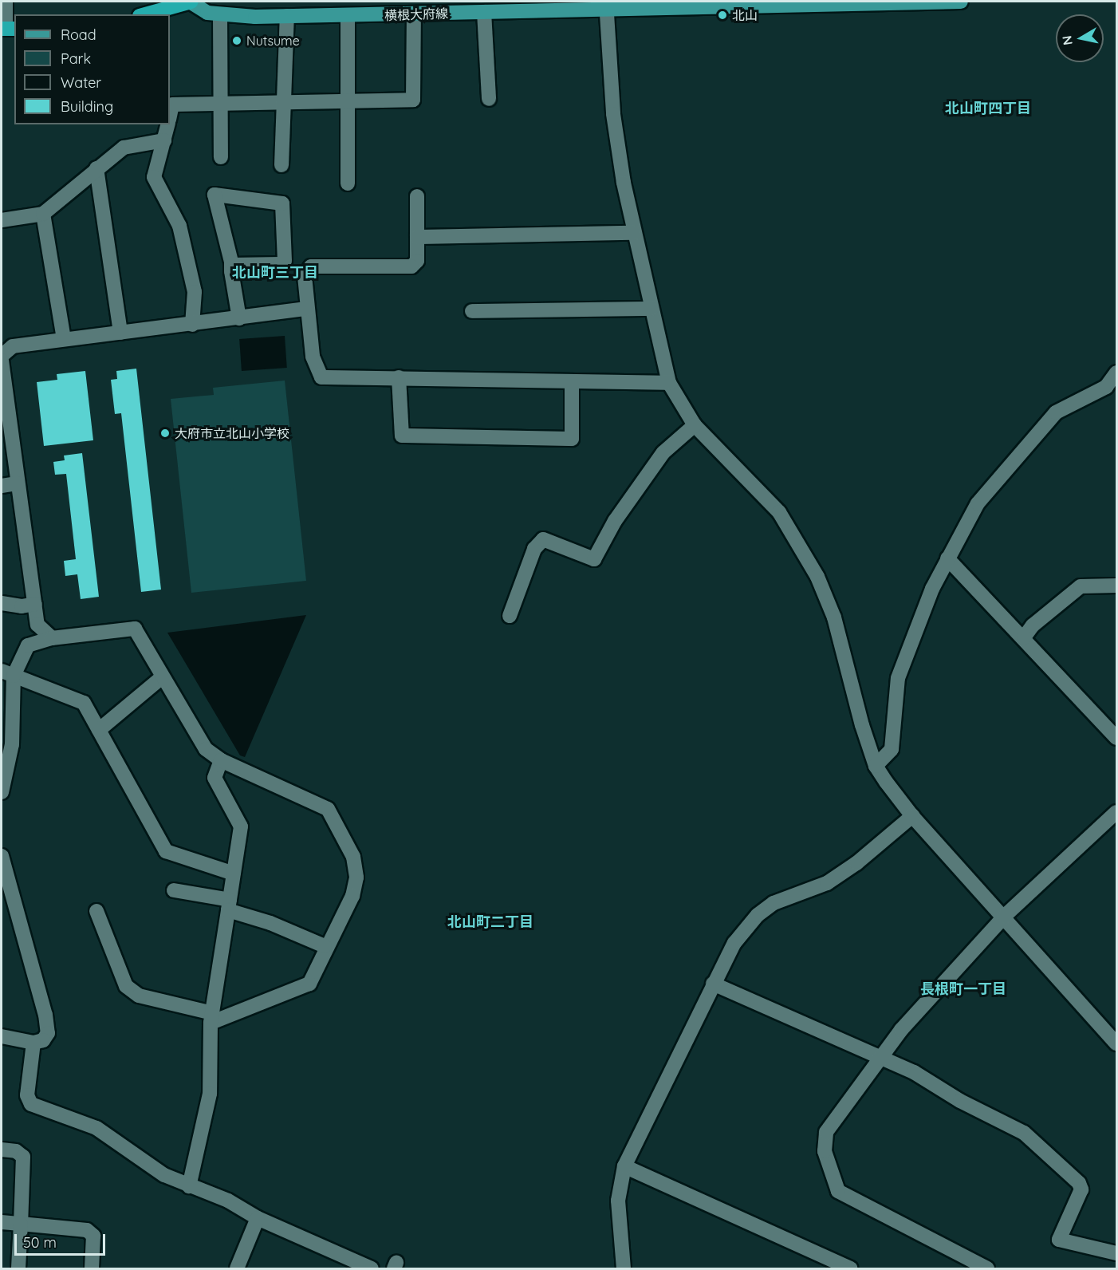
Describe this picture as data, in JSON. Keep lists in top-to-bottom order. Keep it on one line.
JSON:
{"streets":{"main road":["横根大府線"]},"districts":["北山町四丁目","北山町三丁目","北山町二丁目","長根町一丁目"],"places":["北山","Nutsume","大府市立北山小学校"],"legend":["Road","Park","Water","Building"],"scale_bar":"50 m","north":"left"}
